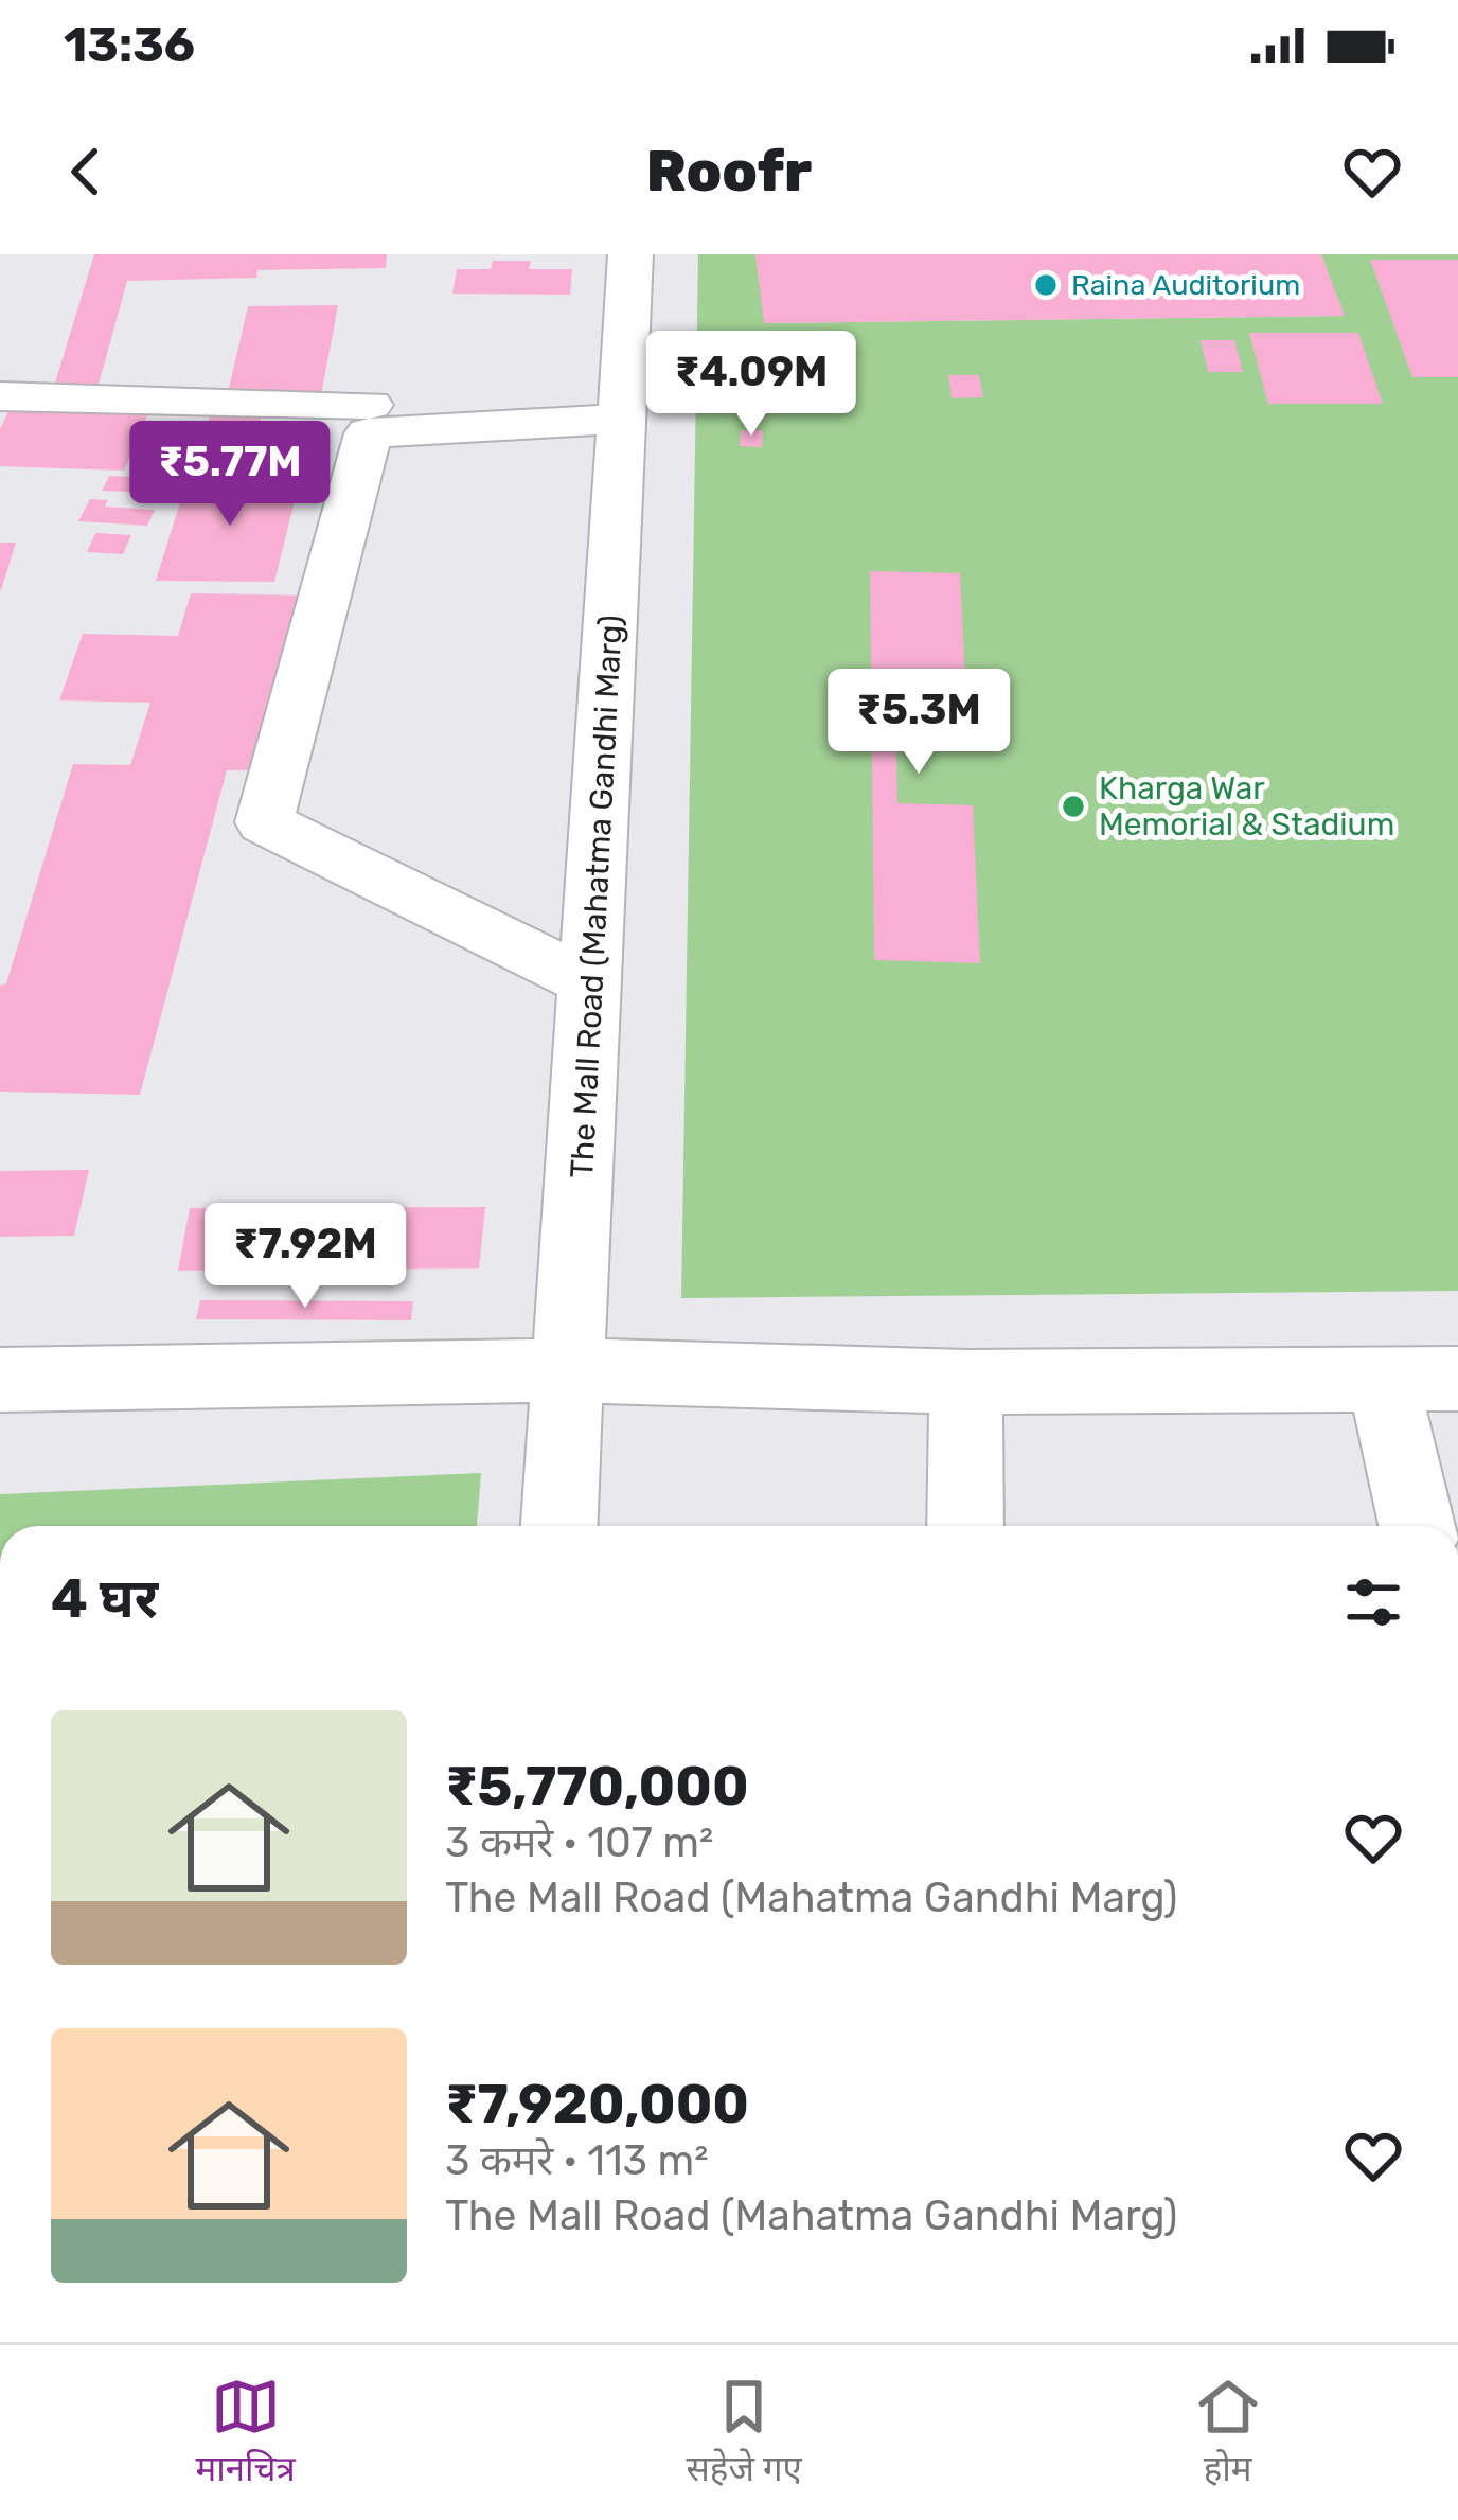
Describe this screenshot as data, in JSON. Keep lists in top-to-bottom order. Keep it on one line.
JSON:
{"streets":{"street":["The Mall Road (Mahatma Gandhi Marg)"]},"places":["Raina Auditorium","Kharga War Memorial & Stadium"],"page":{"status":"13:36","header":"Roofr","price":["₹4.09M","₹5.77M","₹5.3M","₹7.92M"],"heading":"4 घर","list":[{"name":"₹5,770,000","note":"3 कमरे · 107 m² · The Mall Road (Mahatma Gandhi Marg)"},{"name":"₹7,920,000","note":"3 कमरे · 113 m² · The Mall Road (Mahatma Gandhi Marg)"}],"tabs":["मानचित्र","सहेजे गए","होम"]}}
